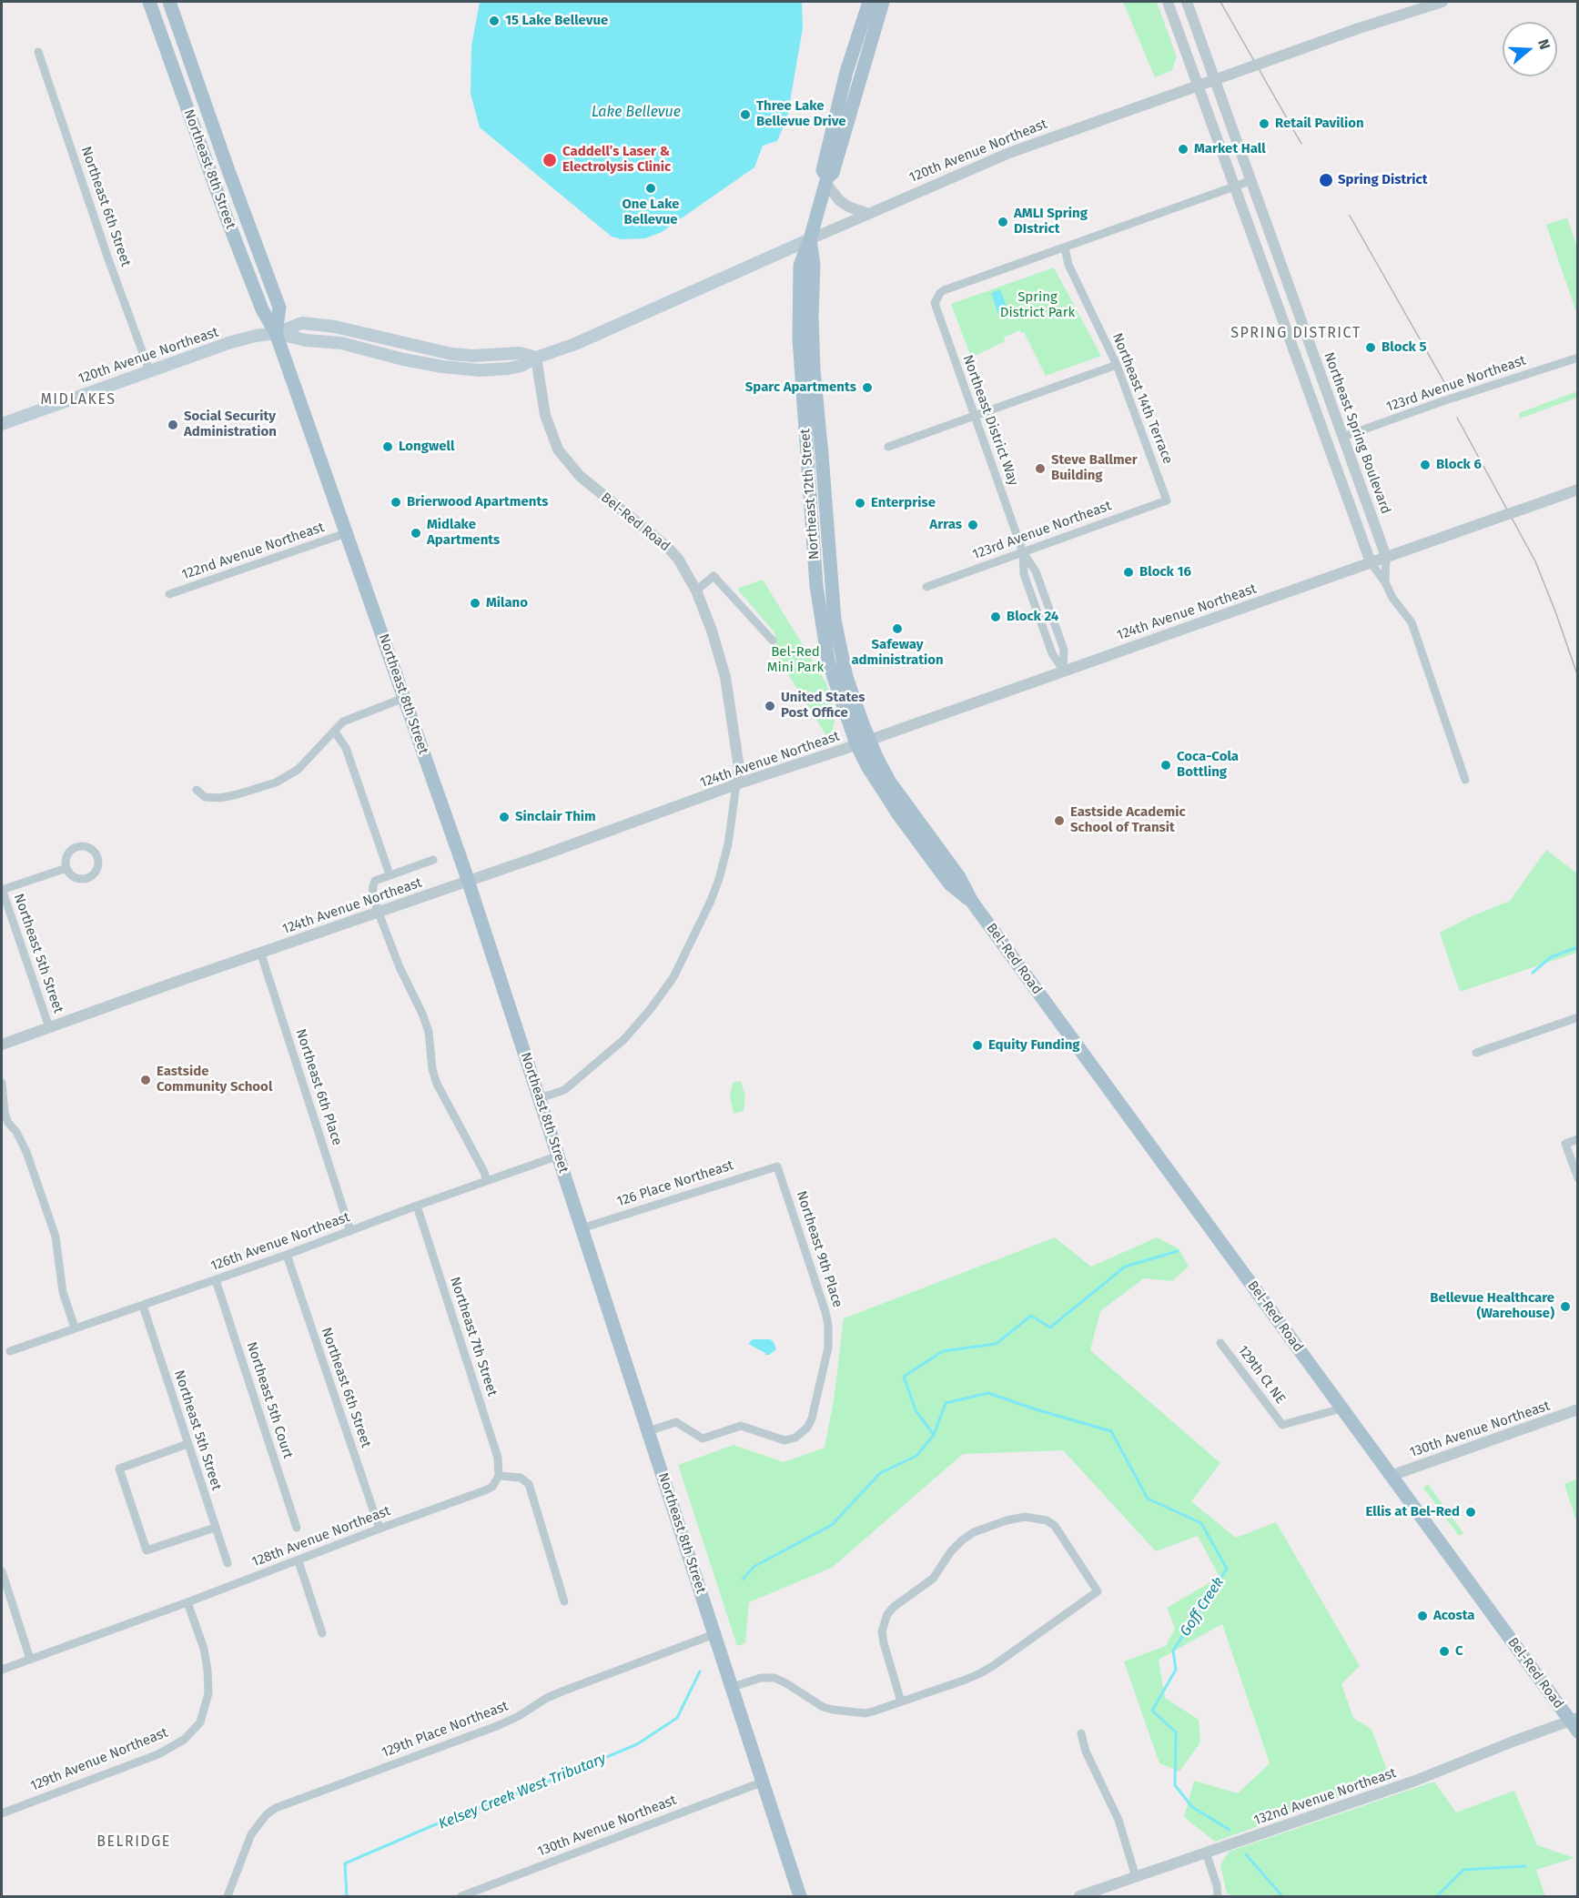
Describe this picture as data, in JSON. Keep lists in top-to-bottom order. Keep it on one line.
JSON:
{"streets":{"main road":["120th Avenue Northeast","Northeast 8th Street","Northeast 12th Street","Bel-Red Road"],"street":["Northeast 6th Street","123rd Avenue Northeast","Northeast 14th Terrace","Northeast District Way","Northeast Spring Boulevard","122nd Avenue Northeast","124th Avenue Northeast","Northeast 5th Street","Northeast 6th Place","126 Place Northeast","126th Avenue Northeast","Northeast 9th Place","Northeast 7th Street","129th Ct NE","Northeast 5th Court","130th Avenue Northeast","128th Avenue Northeast","129th Place Northeast","129th Avenue Northeast","132nd Avenue Northeast"]},"crossings":[["120th Avenue Northeast","Northeast 8th Street"],["120th Avenue Northeast","Northeast 6th Street"],["120th Avenue Northeast","Northeast Spring Boulevard"],["120th Avenue Northeast","Northeast 12th Street"],["120th Avenue Northeast","Bel-Red Road"],["Northeast 8th Street","122nd Avenue Northeast"],["Northeast 8th Street","124th Avenue Northeast"],["Northeast 8th Street","126 Place Northeast"],["Northeast 8th Street","126th Avenue Northeast"],["Northeast 8th Street","Northeast 9th Place"],["Northeast 8th Street","130th Avenue Northeast"],["Northeast 8th Street","129th Place Northeast"],["Northeast 6th Street","126th Avenue Northeast"],["Northeast 6th Street","128th Avenue Northeast"],["123rd Avenue Northeast","Northeast 14th Terrace"],["123rd Avenue Northeast","Northeast District Way"],["123rd Avenue Northeast","Northeast Spring Boulevard"],["Northeast 14th Terrace","Northeast District Way"],["Northeast District Way","124th Avenue Northeast"],["Northeast Spring Boulevard","124th Avenue Northeast"],["Northeast 12th Street","Bel-Red Road"],["Northeast 12th Street","124th Avenue Northeast"],["Bel-Red Road","124th Avenue Northeast"],["Bel-Red Road","129th Ct NE"],["Bel-Red Road","130th Avenue Northeast"],["Bel-Red Road","132nd Avenue Northeast"],["124th Avenue Northeast","Northeast 5th Street"],["124th Avenue Northeast","Northeast 6th Place"],["Northeast 5th Street","126th Avenue Northeast"],["Northeast 6th Place","126th Avenue Northeast"],["126 Place Northeast","Northeast 9th Place"],["126th Avenue Northeast","Northeast 7th Street"],["126th Avenue Northeast","Northeast 5th Court"],["Northeast 7th Street","128th Avenue Northeast"],["128th Avenue Northeast","129th Avenue Northeast"]],"districts":["SPRING DISTRICT","MIDLAKES","BELRIDGE"],"water":["Lake Bellevue","Goff Creek","Kelsey Creek West Tributary"],"parks":["Spring District Park","Bel-Red Mini Park"],"places":["15 Lake Bellevue","Three Lake Bellevue Drive","Retail Pavilion","Market Hall","Caddell’s Laser & Electrolysis Clinic","Spring District","One Lake Bellevue","AMLI Spring DIstrict","Block 5","Sparc Apartments","Social Security Administration","Longwell","Block 6","Steve Ballmer Building","Brierwood Apartments","Enterprise","Arras","Midlake Apartments","Block 16","Milano","Block 24","Safeway administration","United States Post Office","Coca-Cola Bottling","Sinclair Thim","Eastside Academic School of Transit","Equity Funding","Eastside Community School","Bellevue Healthcare (Warehouse)","Ellis at Bel-Red","Acosta","C"],"north":"right"}
